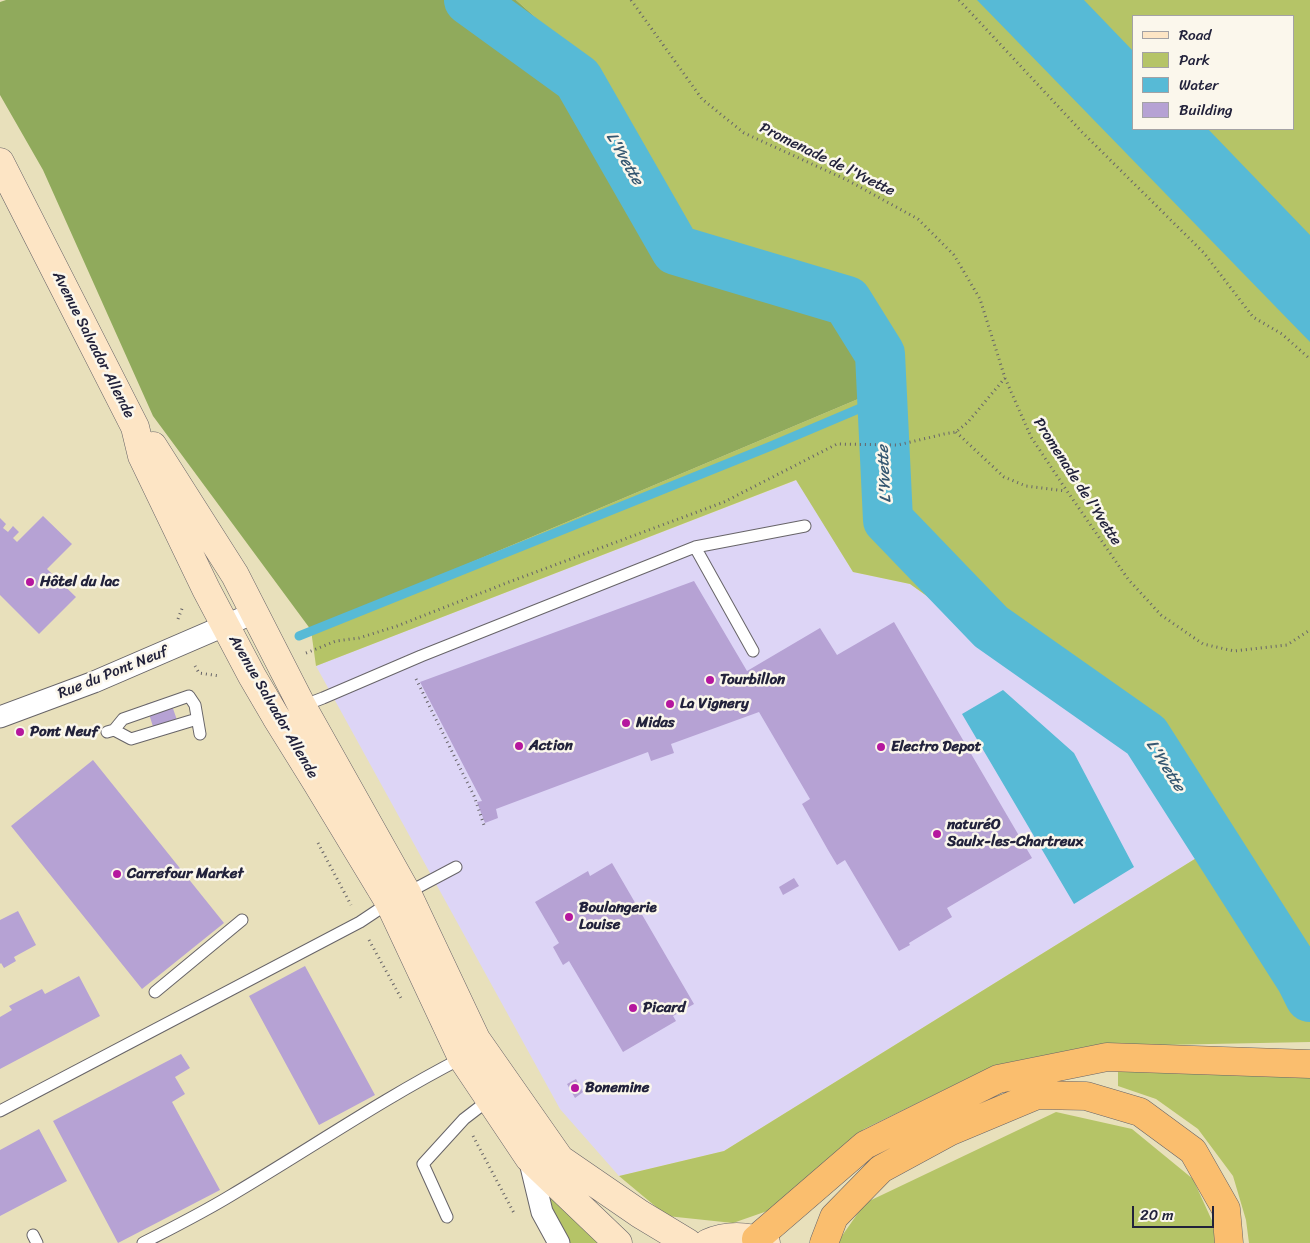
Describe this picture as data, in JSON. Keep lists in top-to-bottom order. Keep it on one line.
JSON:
{"streets":{"main road":["Avenue Salvador Allende"],"street":["Rue du Pont Neuf"],"path":["Promenade de l'Yvette"]},"crossings":[["Avenue Salvador Allende","Rue du Pont Neuf"]],"water":["L'Yvette"],"places":["Hôtel du lac","Tourbillon","La Vignery","Midas","Pont Neuf","Action","Electro Depot","naturéO Saulx-les-Chartreux","Carrefour Market","Boulangerie Louise","Picard","Bonemine"],"legend":["Road","Park","Water","Building"],"scale_bar":"20 m"}
